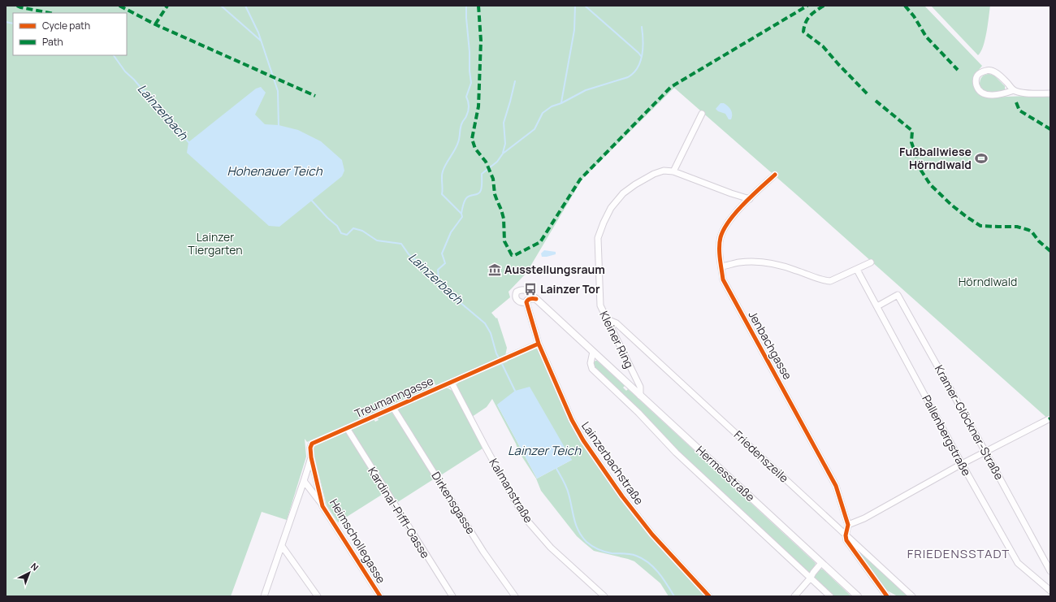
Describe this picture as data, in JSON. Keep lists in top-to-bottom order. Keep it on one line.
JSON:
{"streets":{"street":["Kleiner Ring","Jenbachgasse","Treumanngasse","Kramer-Glöckner-Straße","Pallenbergstraße","Friedenszeile","Lainzerbachstraße","Hermesstraße","Kalmanstraße","Dirkensgasse","Kardinal-Piffl-Gasse","Heimschollegasse"]},"crossings":[["Kleiner Ring","Jenbachgasse"],["Kleiner Ring","Friedenszeile"],["Kleiner Ring","Hermesstraße"],["Treumanngasse","Lainzerbachstraße"],["Treumanngasse","Kalmanstraße"],["Treumanngasse","Dirkensgasse"],["Treumanngasse","Kardinal-Piffl-Gasse"],["Treumanngasse","Heimschollegasse"],["Kramer-Glöckner-Straße","Pallenbergstraße"],["Lainzerbachstraße","Hermesstraße"]],"districts":["FRIEDENSSTADT"],"water":["Lainzerbach","Hohenauer Teich","Lainzer Teich"],"parks":["Lainzer Tiergarten","Hörndlwald"],"places":{"sports":["Fußballwiese Hörndlwald"],"museum":["Ausstellungsraum"],"bus stop":["Lainzer Tor"]},"legend":["Cycle path","Path"],"north":"top right"}
